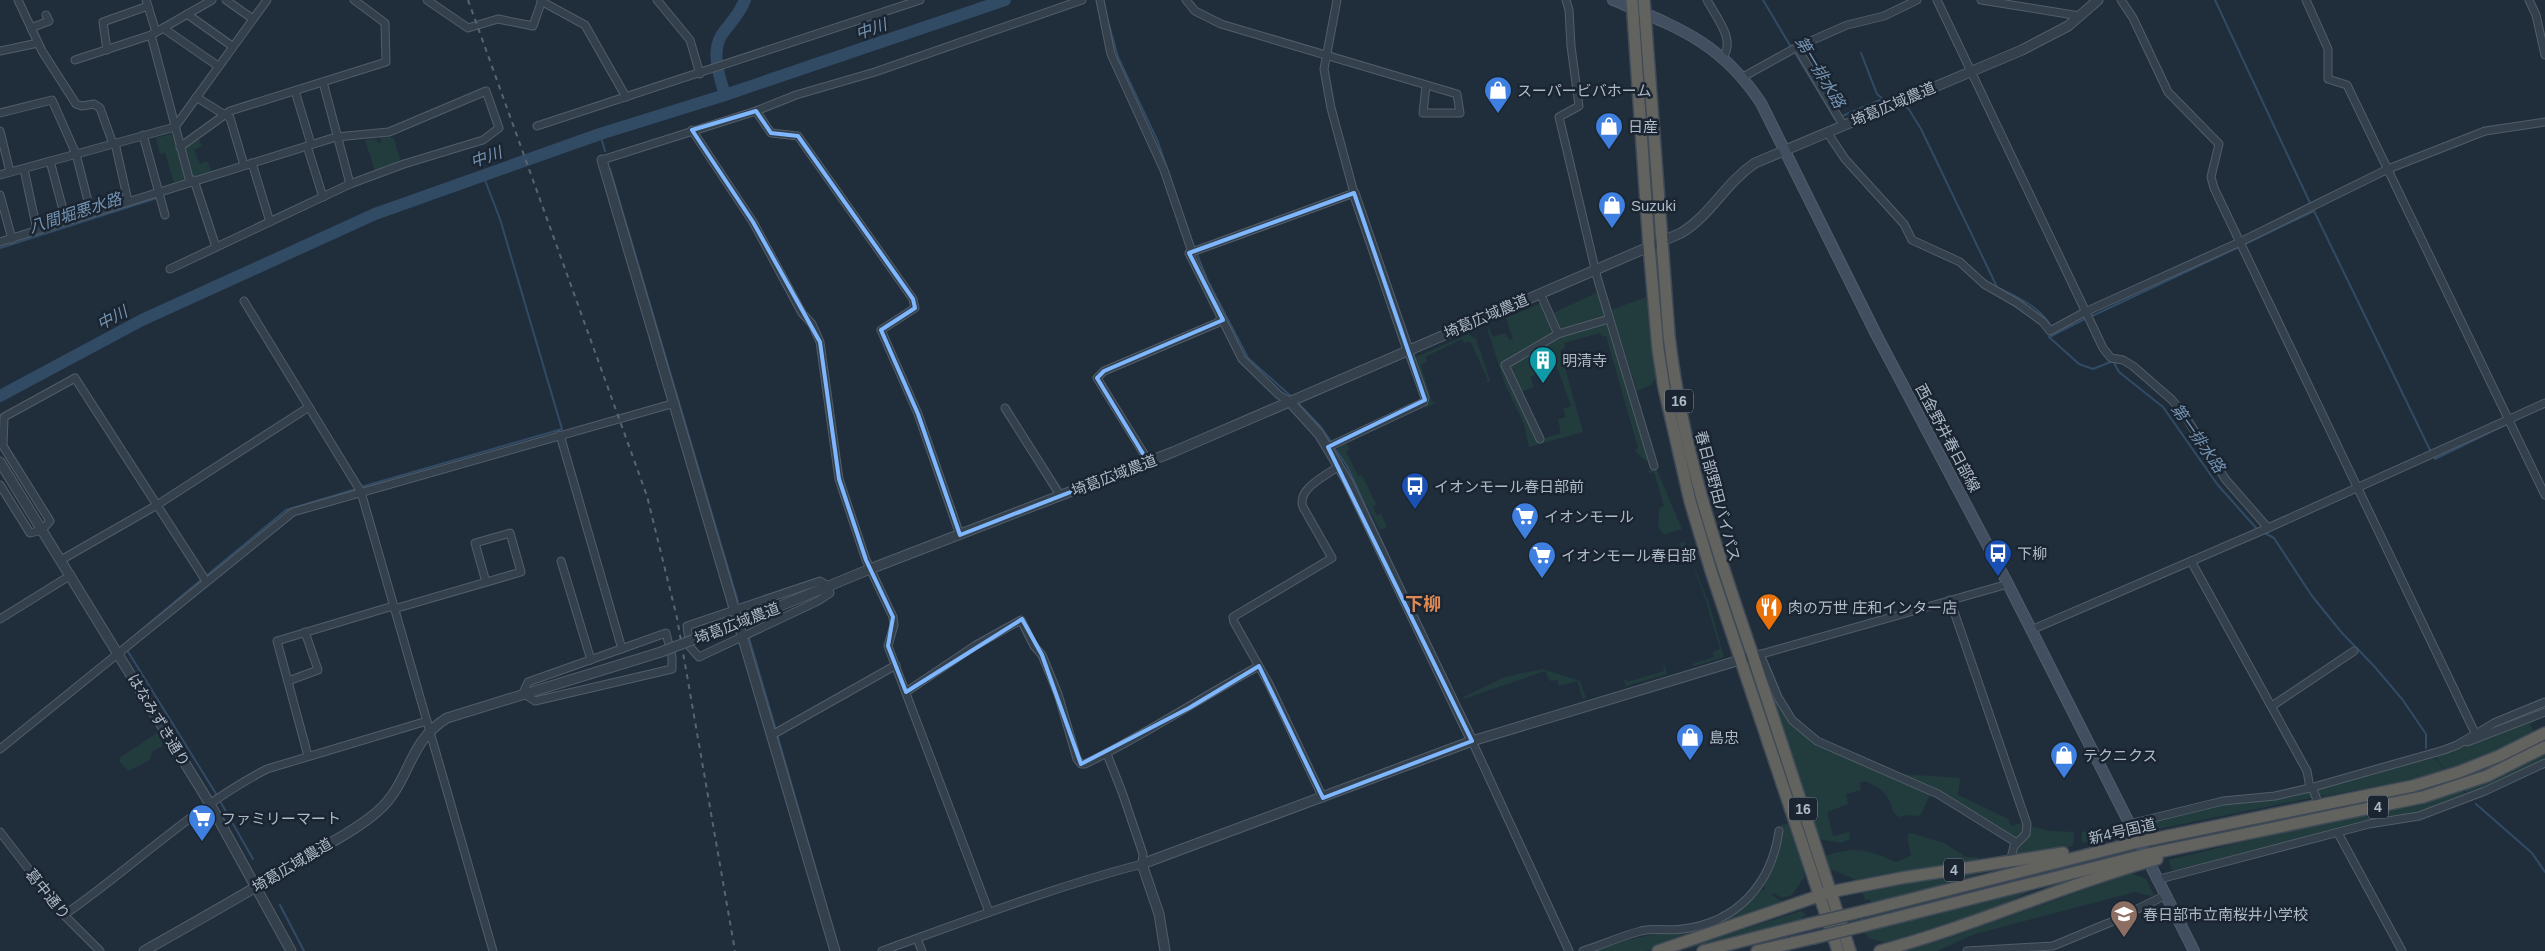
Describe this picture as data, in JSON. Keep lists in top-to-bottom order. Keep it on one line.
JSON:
{"streets":{"highway":["16","春日部野田バイパス","4","新4号国道"],"main road":["西金野井春日部線"],"street":["埼葛広域農道","はなみずき通り","葛中通り"]},"crossings":[["埼葛広域農道","西金野井春日部線"],["埼葛広域農道","春日部野田バイパス"],["埼葛広域農道","はなみずき通り"],["西金野井春日部線","春日部野田バイパス"],["西金野井春日部線","4"],["西金野井春日部線","新4号国道"],["春日部野田バイパス","4"],["4","新4号国道"]],"districts":["下柳"],"water":["中川","第一排水路","八間堀悪水路"],"places":{"shop":["スーパービバホーム","日産","Suzuki","島忠","テクニクス"],"building":["明清寺"],"bus stop":["イオンモール春日部前","下柳"],"supermarket":["イオンモール","イオンモール春日部","ファミリーマート"],"restaurant":["肉の万世 庄和インター店"],"school or university":["春日部市立南桜井小学校"]}}
